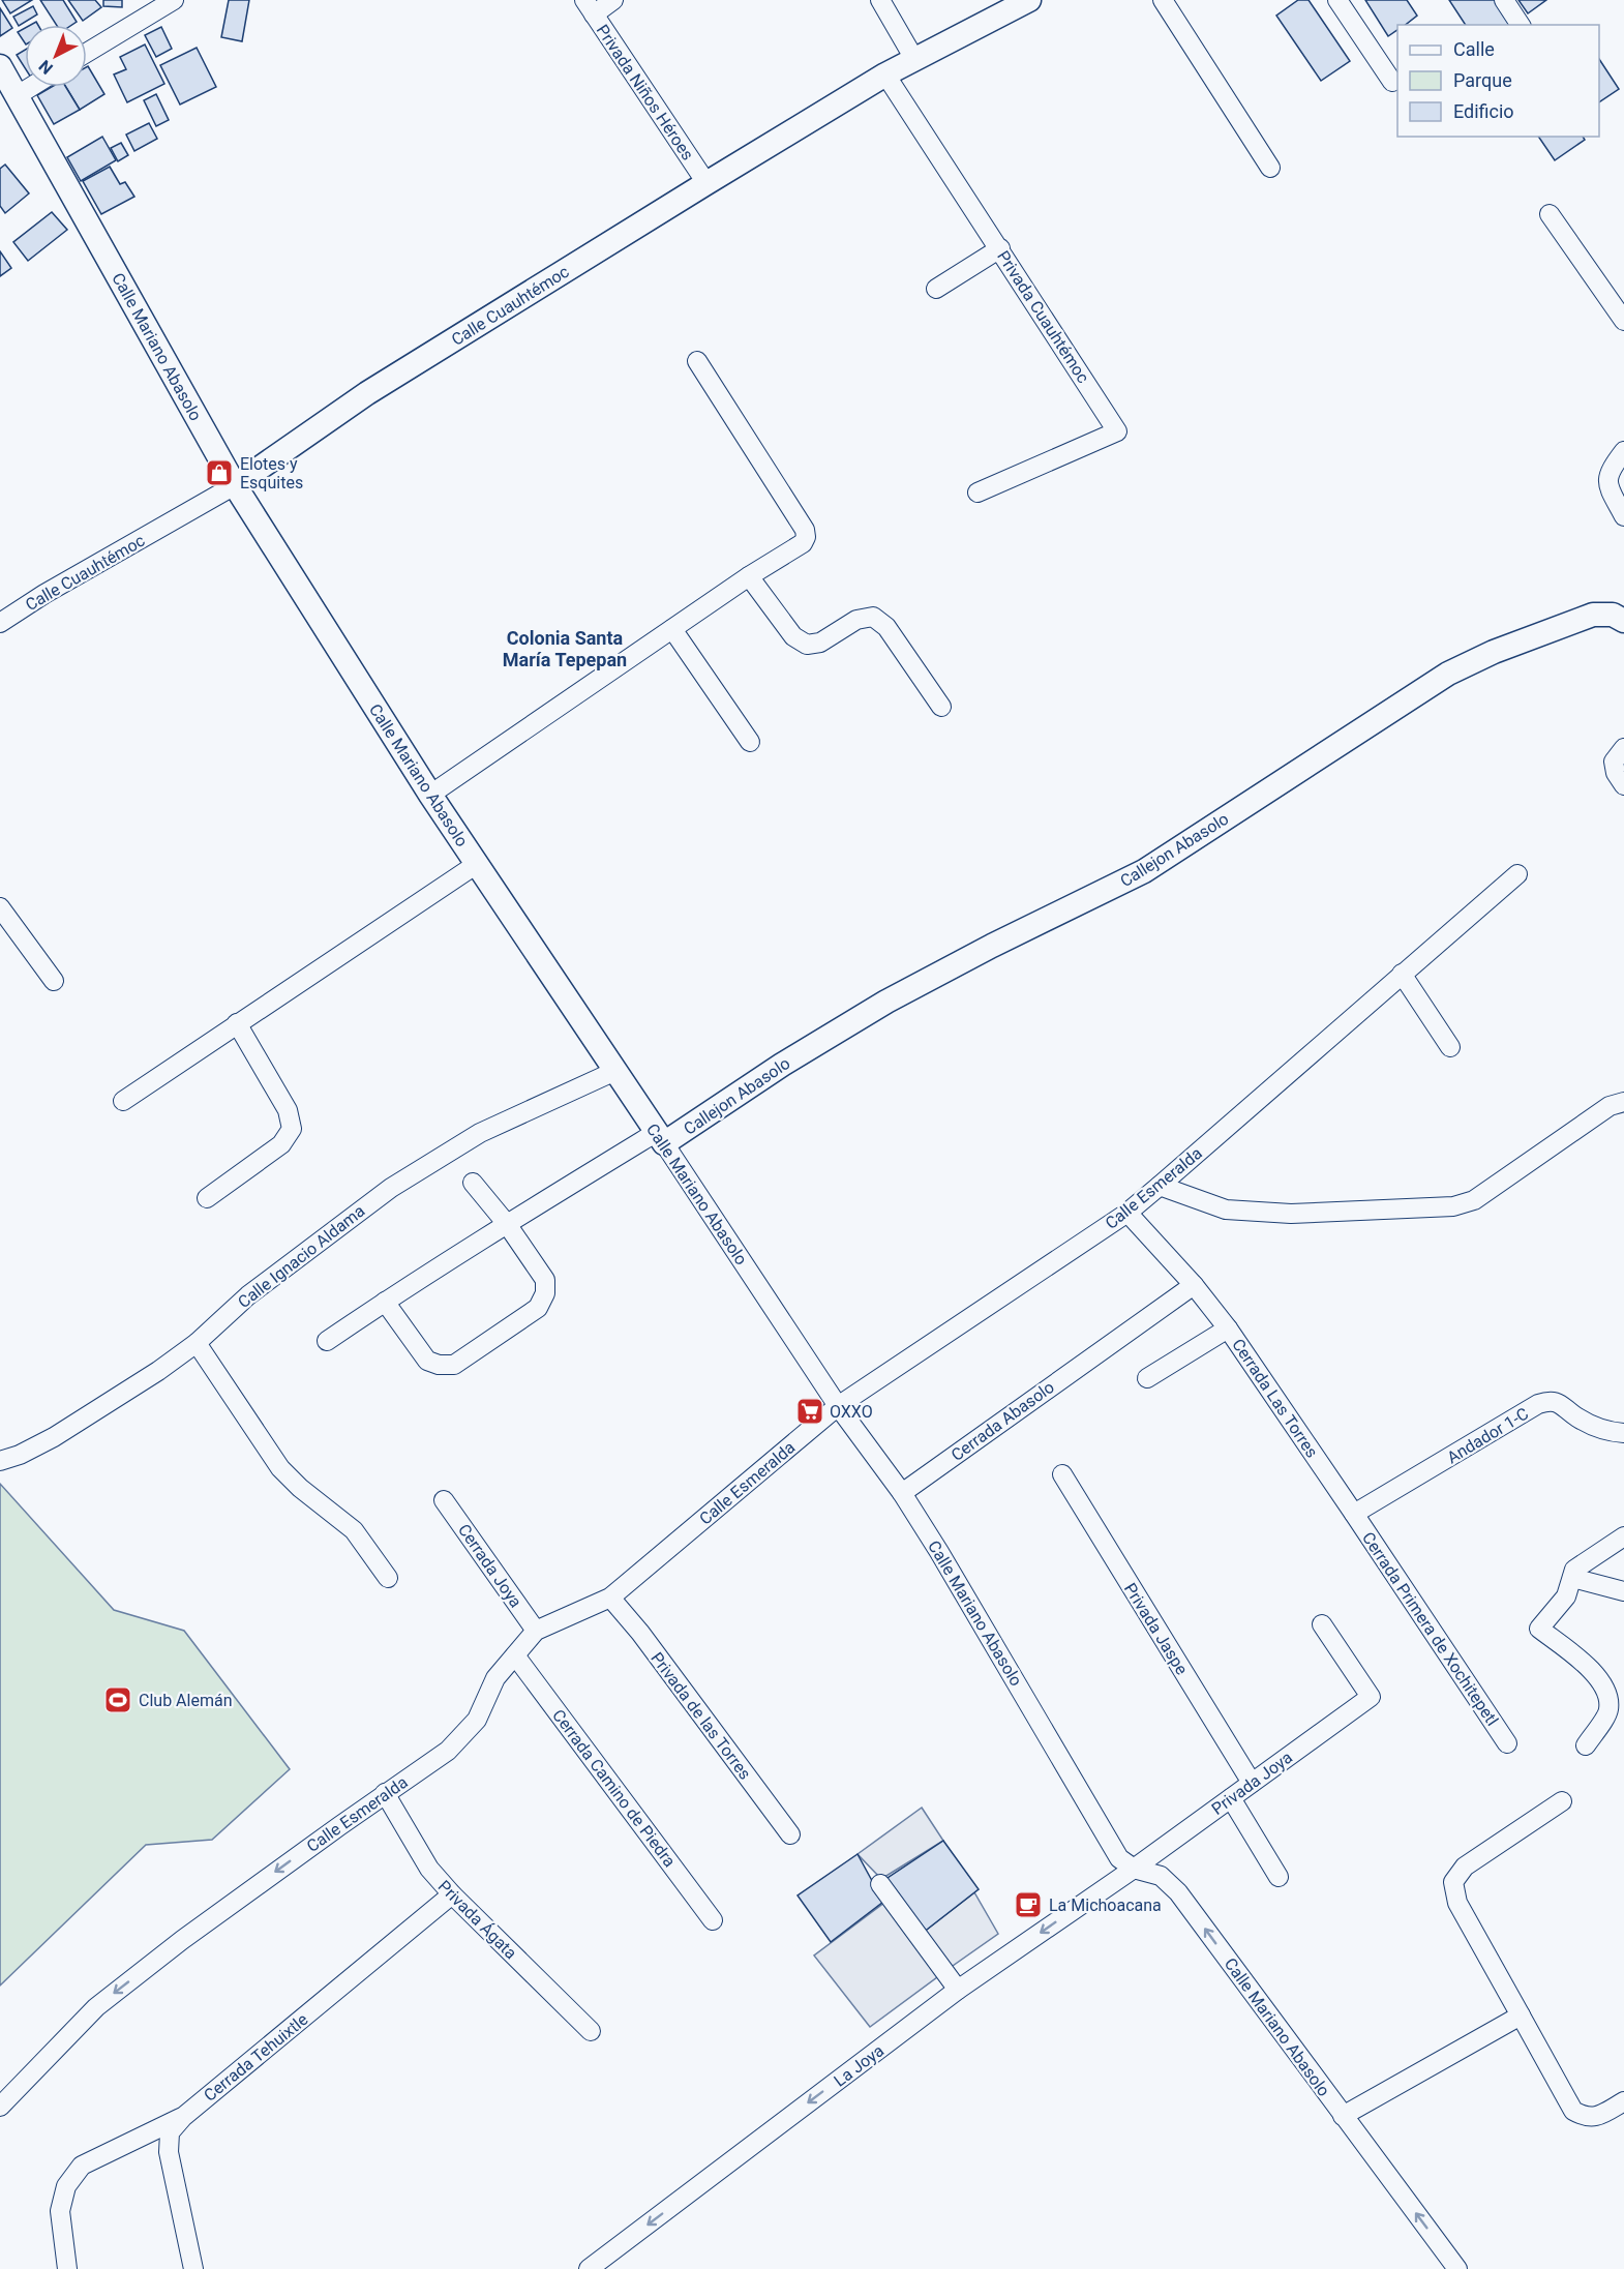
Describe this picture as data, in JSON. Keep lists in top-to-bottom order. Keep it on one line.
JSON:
{"streets":{"street":["Privada Niños Héroes","Calle Cuauhtémoc","Privada Cuauhtémoc","Calle Mariano Abasolo","Callejon Abasolo","Calle Esmeralda","Calle Ignacio Aldama","Cerrada Las Torres","Cerrada Abasolo","Andador 1-C","Cerrada Joya","Privada Jaspe","Cerrada Primera de Xochitepetl","Privada de las Torres","Privada Joya","Cerrada Camino de Piedra","Privada Ágata","Cerrada Tehuixtle","La Joya"]},"crossings":[["Privada Niños Héroes","Calle Cuauhtémoc"],["Calle Cuauhtémoc","Privada Cuauhtémoc"],["Calle Cuauhtémoc","Calle Mariano Abasolo"],["Calle Mariano Abasolo","Callejon Abasolo"],["Calle Mariano Abasolo","Calle Esmeralda"],["Calle Mariano Abasolo","Calle Ignacio Aldama"],["Calle Mariano Abasolo","Cerrada Abasolo"],["Calle Mariano Abasolo","Privada Joya"],["Calle Mariano Abasolo","La Joya"],["Calle Esmeralda","Cerrada Las Torres"],["Calle Esmeralda","Cerrada Joya"],["Calle Esmeralda","Privada de las Torres"],["Calle Esmeralda","Cerrada Camino de Piedra"],["Calle Esmeralda","Privada Ágata"],["Cerrada Las Torres","Cerrada Abasolo"],["Cerrada Las Torres","Andador 1-C"],["Cerrada Las Torres","Cerrada Primera de Xochitepetl"],["Andador 1-C","Cerrada Primera de Xochitepetl"],["Privada Jaspe","Privada Joya"],["Privada Joya","La Joya"],["Privada Ágata","Cerrada Tehuixtle"]],"one_way":["La Joya"],"districts":["Colonia Santa María Tepepan"],"places":{"shop":["Elotes y Esquites"],"supermarket":["OXXO"],"sports":["Club Alemán"],"cafe":["La Michoacana"]},"legend":["Calle","Parque","Edificio"],"north":"bottom left"}
